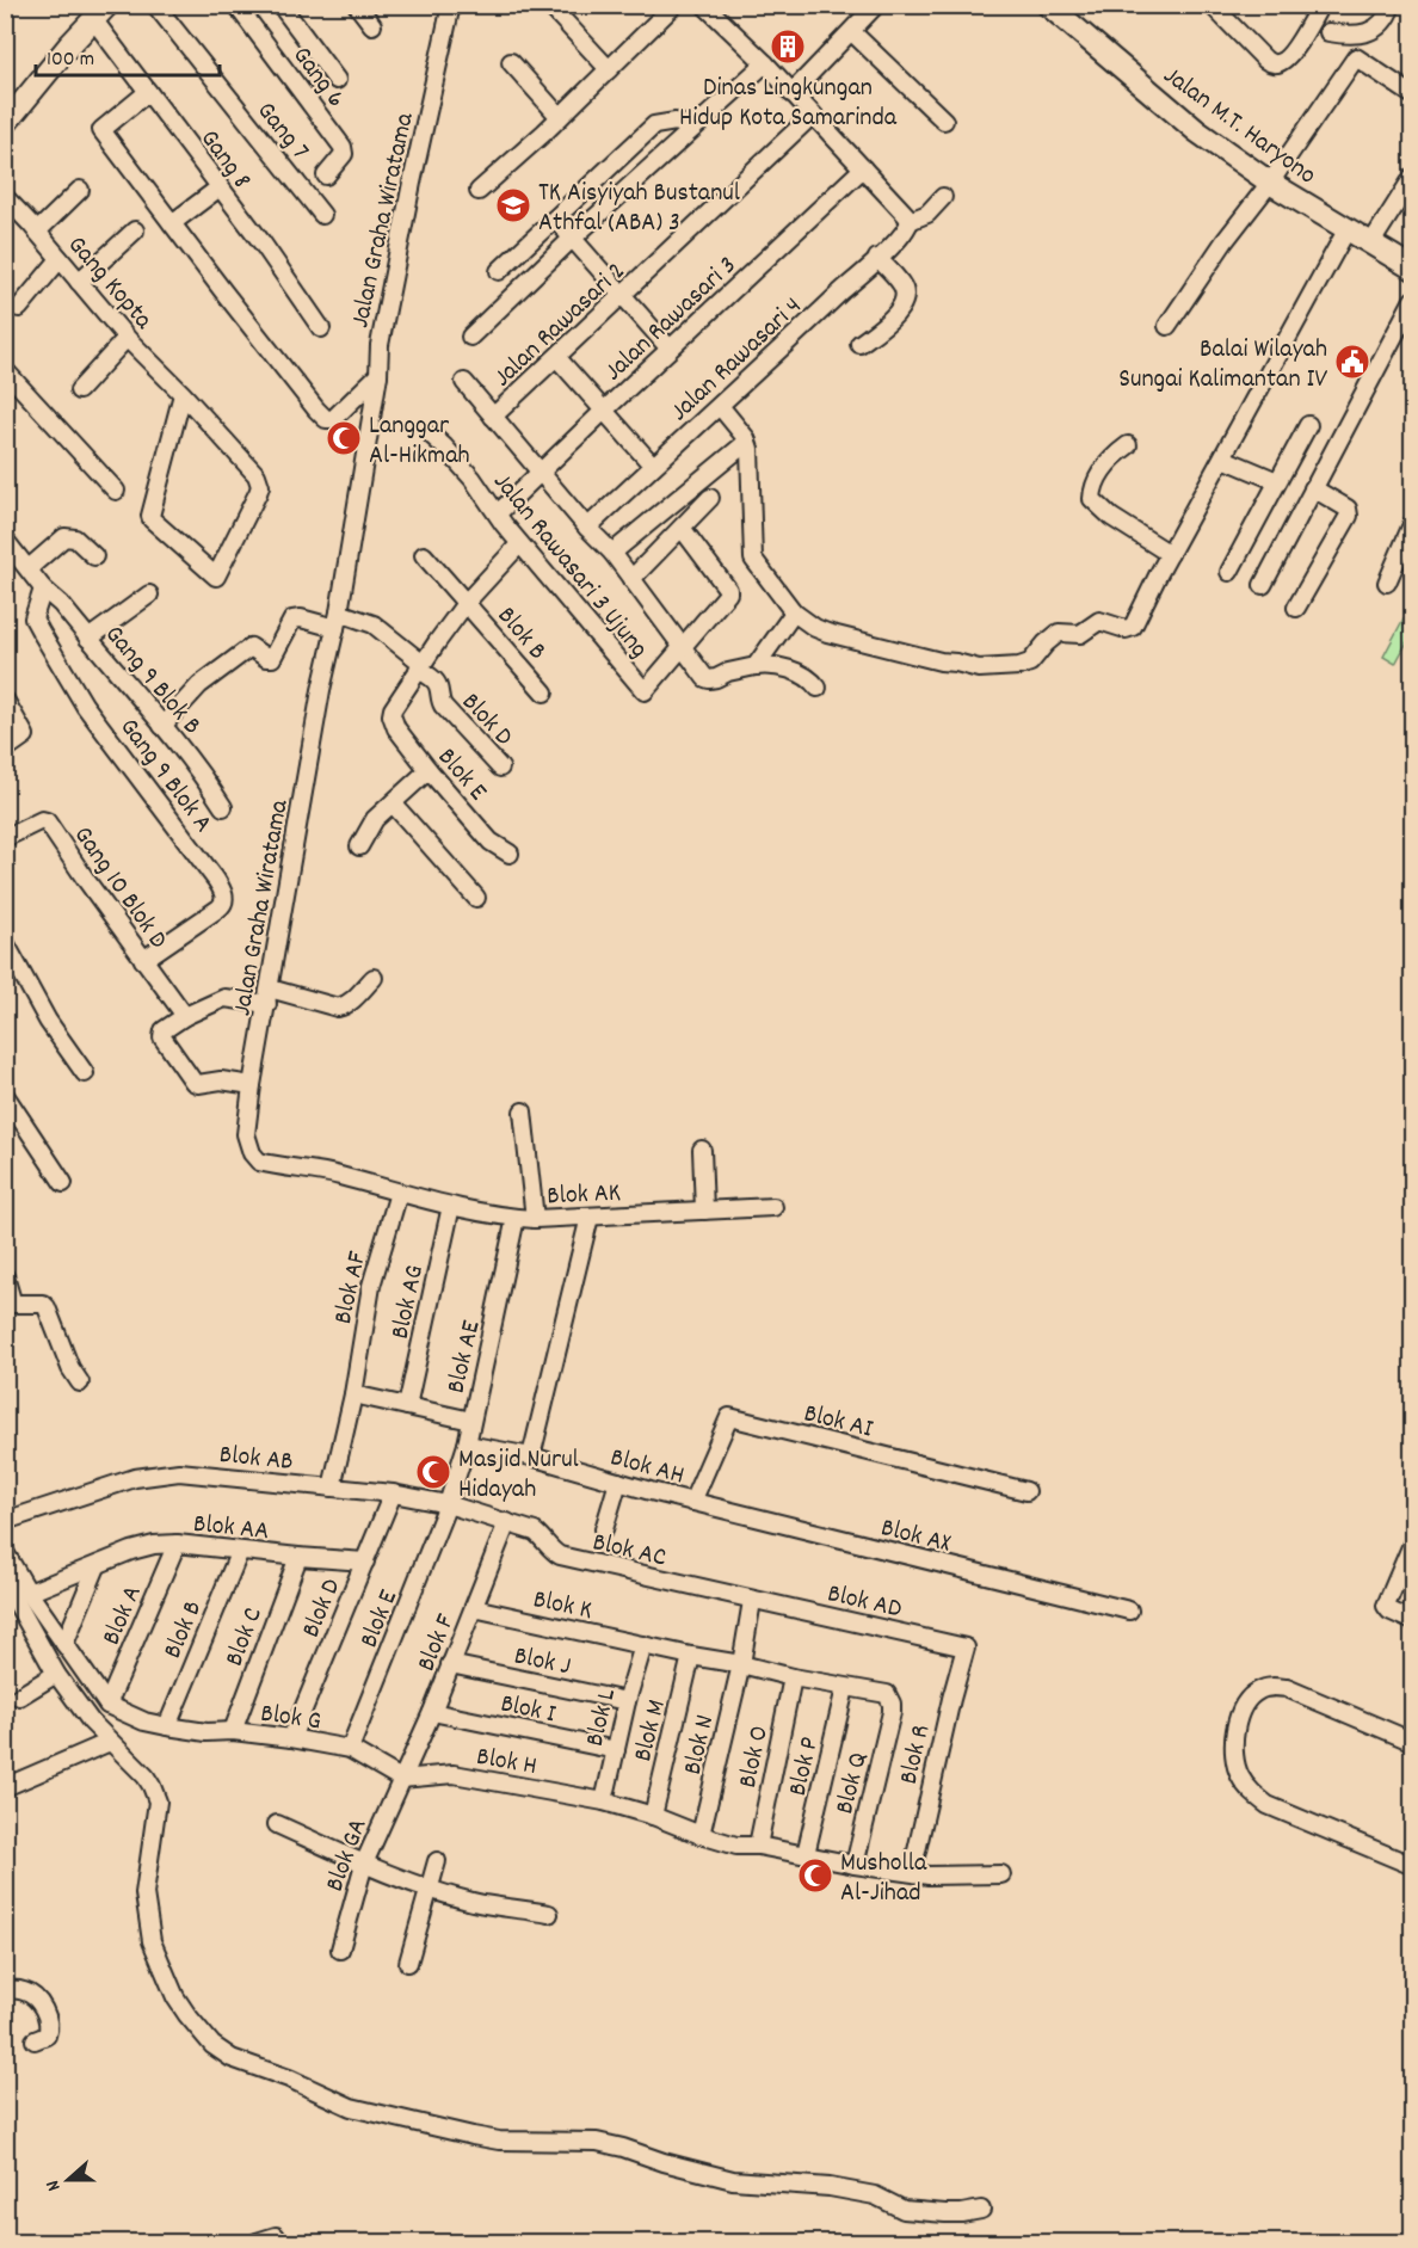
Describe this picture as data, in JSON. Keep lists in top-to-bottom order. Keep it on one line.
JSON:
{"streets":{"main road":["Jalan M.T. Haryono"],"street":["Gang 6","Gang 7","Gang 8","Jalan Graha Wiratama","Gang Kopta","Jalan Rawasari 3","Jalan Rawasari 2","Jalan Rawasari 4","Jalan Rawasari 3 Ujung","Blok B","Gang 9 Blok B","Blok D","Blok E","Gang 9 Blok A","Gang 10 Blok D","Blok AK","Blok AF","Blok AG","Blok AE","Blok AI","Blok AB","Blok AH","Blok AA","Blok AX","Blok AC","Blok AD","Blok K","Blok A","Blok C","Blok F","Blok J","Blok I","Blok G","Blok L","Blok M","Blok N","Blok R","Blok O","Blok H","Blok P","Blok Q","Blok GA"]},"crossings":[["Jalan Graha Wiratama","Blok D"],["Jalan Graha Wiratama","Blok AK"],["Jalan Rawasari 3","Jalan Rawasari 3 Ujung"],["Blok B","Blok AA"],["Blok B","Blok G"],["Gang 9 Blok B","Gang 9 Blok A"],["Blok D","Blok E"],["Blok D","Blok AB"],["Blok D","Blok AA"],["Blok D","Blok G"],["Blok E","Blok AE"],["Blok E","Blok AB"],["Blok E","Blok G"],["Gang 9 Blok A","Gang 10 Blok D"],["Blok AK","Blok AF"],["Blok AK","Blok AG"],["Blok AK","Blok AE"],["Blok AF","Blok AB"],["Blok AE","Blok AB"],["Blok AE","Blok AH"],["Blok AI","Blok AH"],["Blok AI","Blok AX"],["Blok AB","Blok AC"],["Blok AB","Blok F"],["Blok AH","Blok AX"],["Blok AA","Blok A"],["Blok AA","Blok C"],["Blok AC","Blok AD"],["Blok AC","Blok F"],["Blok AC","Blok N"],["Blok AD","Blok N"],["Blok AD","Blok R"],["Blok K","Blok F"],["Blok K","Blok L"],["Blok K","Blok M"],["Blok K","Blok N"],["Blok K","Blok O"],["Blok K","Blok P"],["Blok K","Blok Q"],["Blok A","Blok G"],["Blok C","Blok G"],["Blok F","Blok J"],["Blok F","Blok I"],["Blok F","Blok G"],["Blok F","Blok H"],["Blok F","Blok GA"],["Blok J","Blok L"],["Blok I","Blok L"],["Blok G","Blok H"],["Blok G","Blok GA"],["Blok L","Blok H"],["Blok M","Blok H"],["Blok N","Blok H"],["Blok R","Blok H"],["Blok O","Blok H"],["Blok H","Blok P"],["Blok H","Blok Q"],["Blok H","Blok GA"]],"places":{"building":["Dinas Lingkungan Hidup Kota Samarinda"],"school or university":["TK Aisyiyah Bustanul Athfal (ABA) 3"],"public building":["Balai Wilayah Sungai Kalimantan IV"],"mosque":["Langgar Al-Hikmah","Masjid Nurul Hidayah","Musholla Al-Jihad"]},"scale_bar":"100 m","north":"left"}
